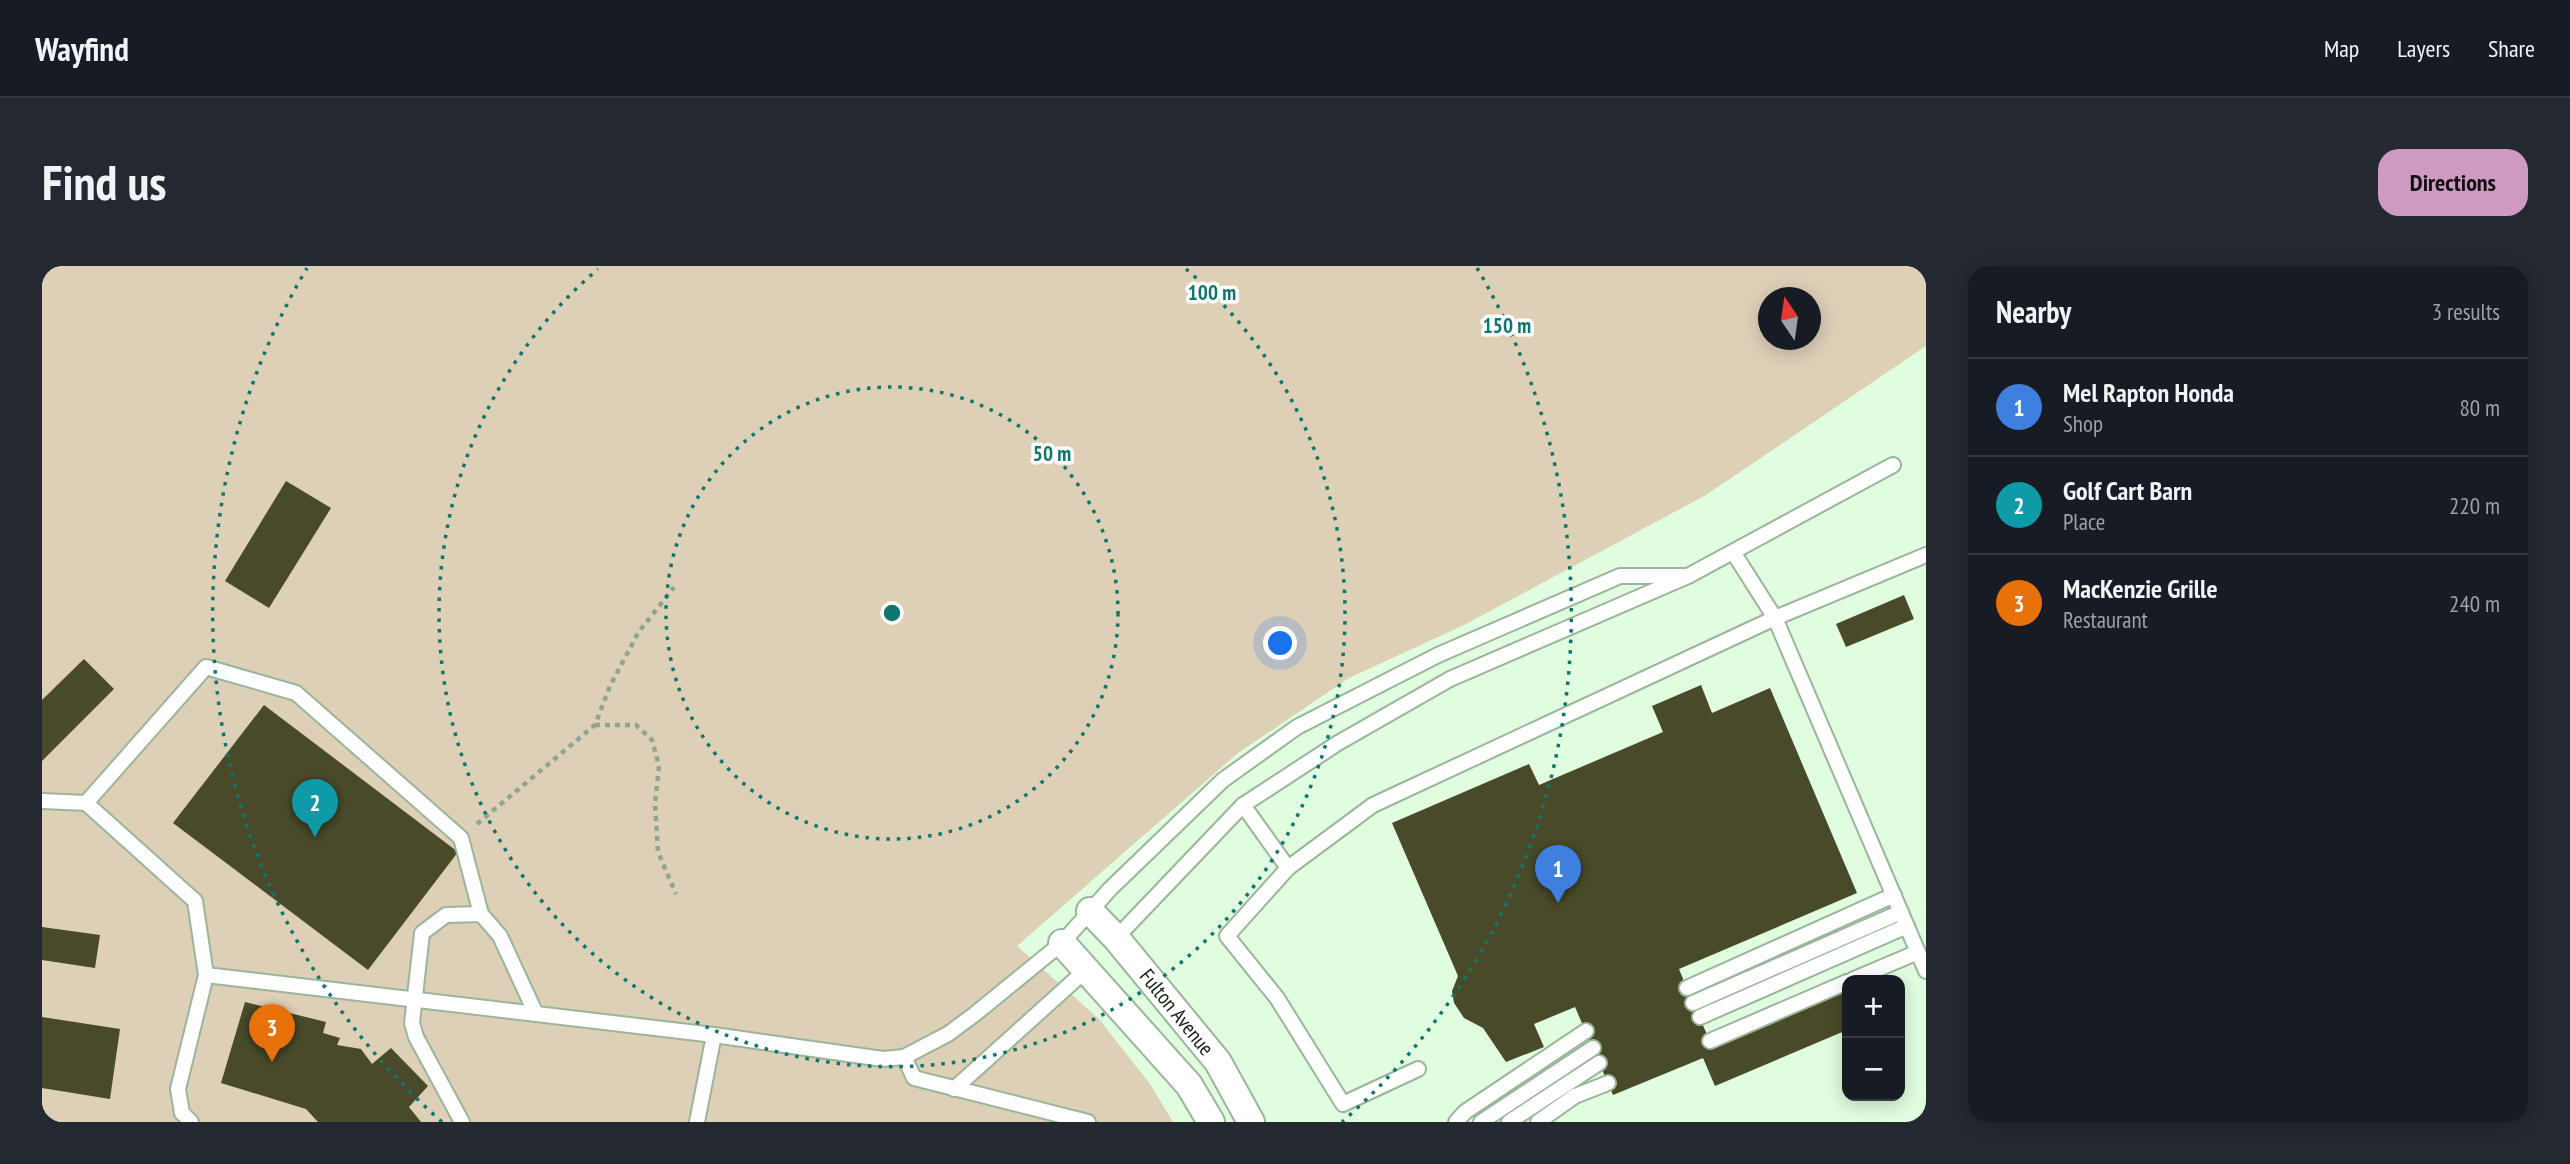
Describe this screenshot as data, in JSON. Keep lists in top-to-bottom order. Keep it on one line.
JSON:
{"streets":{"street":["Fulton Avenue"]},"north":"top","page":{"header":"Wayfind","nav":["Map","Layers","Share"],"buttons":"Directions","title":"Find us","heading":["Nearby","3 results"],"list":[{"mark":"1","name":"Mel Rapton Honda","note":"Shop","value":"80 m"},{"mark":"2","name":"Golf Cart Barn","note":"Place","value":"220 m"},{"mark":"3","name":"MacKenzie Grille","note":"Restaurant","value":"240 m"}],"pins":["2","1","3"],"map_buttons":["+","−"]},"rings":["100 m","150 m","50 m"]}
